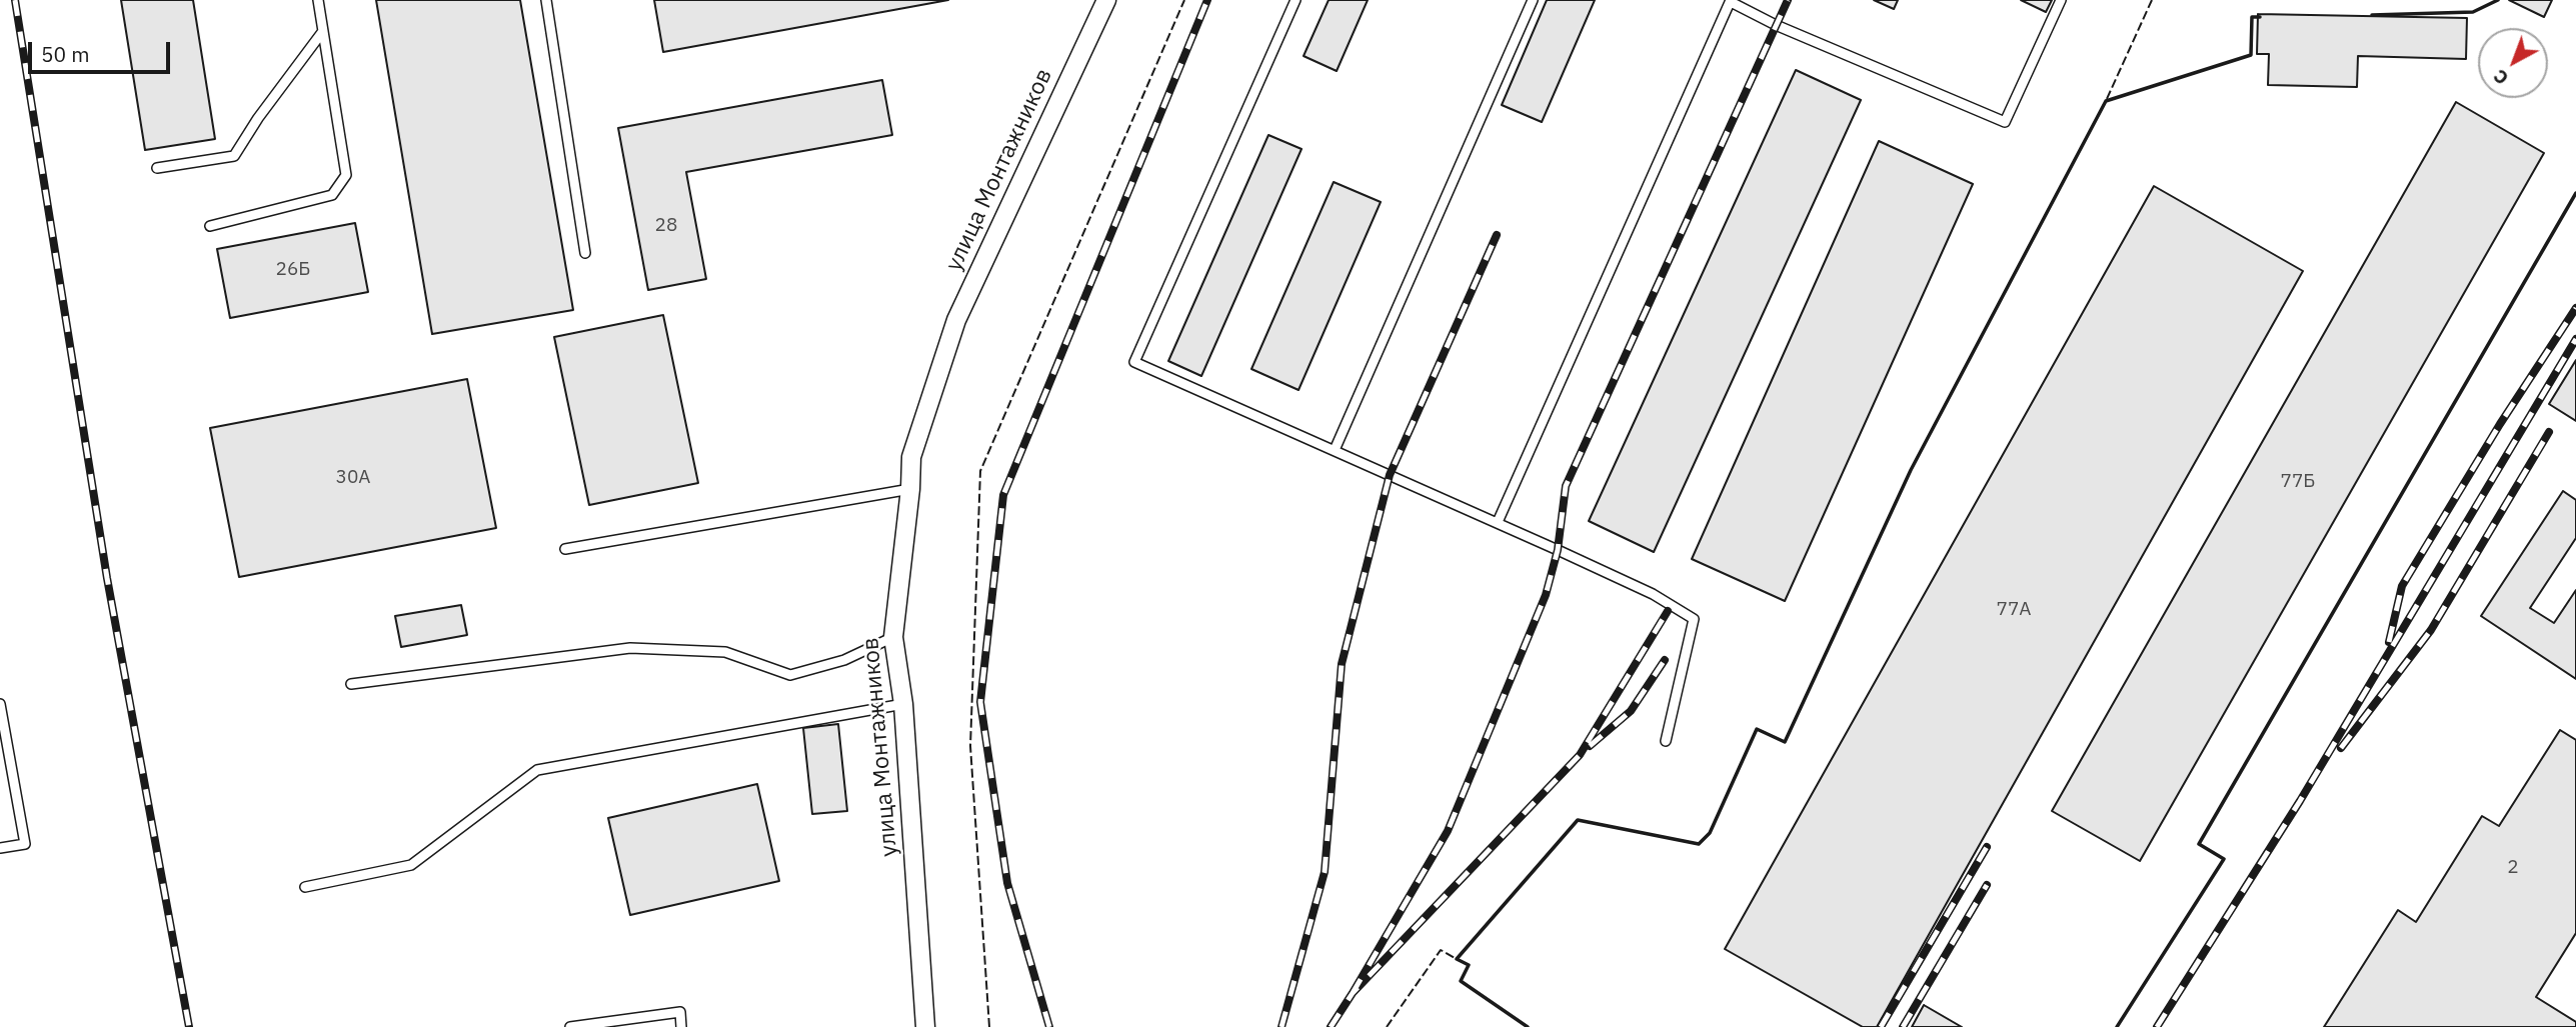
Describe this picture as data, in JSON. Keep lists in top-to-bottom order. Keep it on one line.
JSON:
{"streets":{"street":["улица Монтажников"]},"house_numbers":["28","26Б","30А","77Б","77А","2"],"scale_bar":"50 m","north":"bottom left"}
